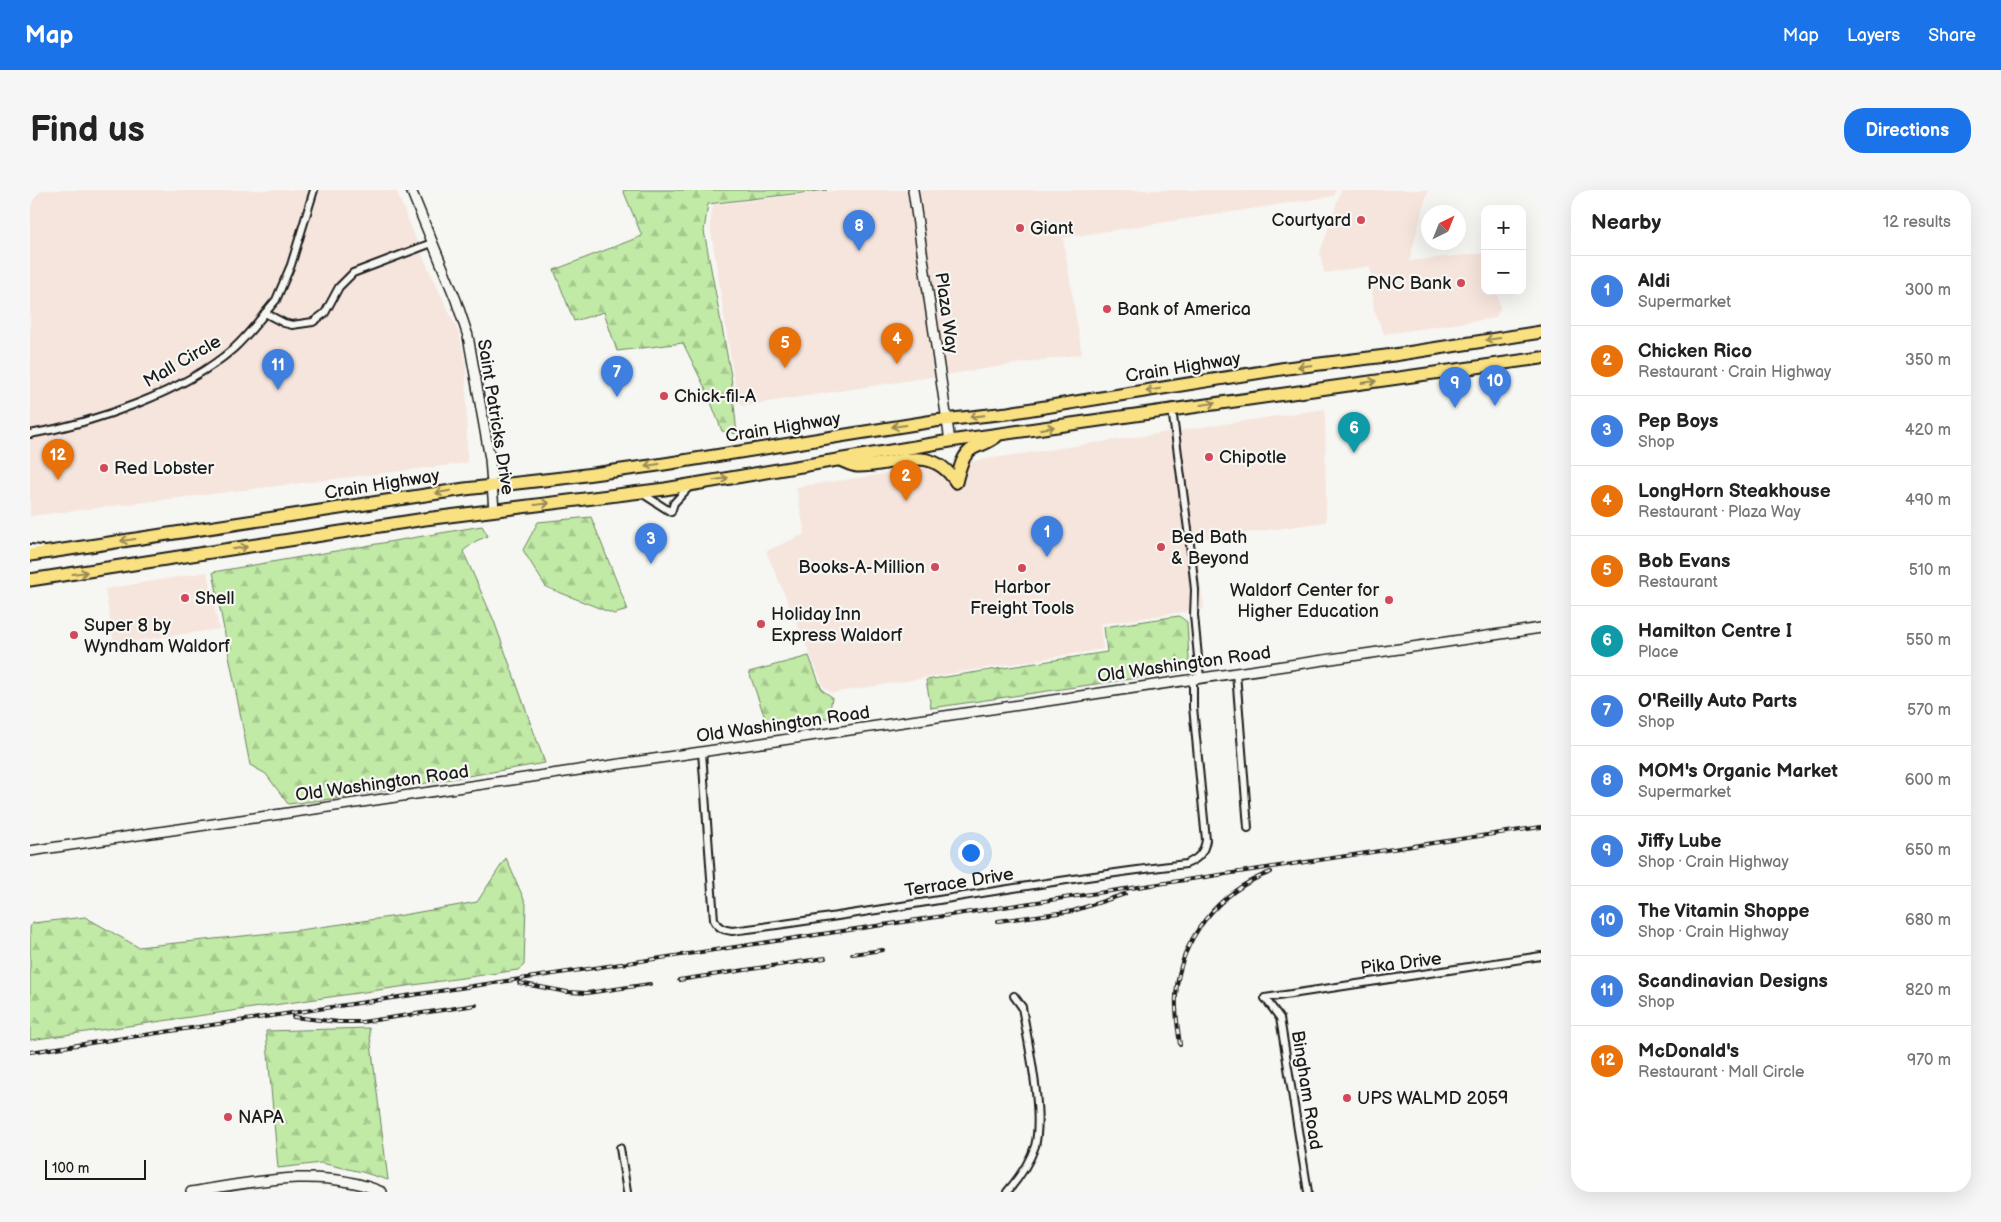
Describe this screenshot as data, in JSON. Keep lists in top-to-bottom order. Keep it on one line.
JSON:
{"streets":{"highway":["Crain Highway"],"main road":["Plaza Way","Saint Patricks Drive","Old Washington Road"],"street":["Mall Circle","Terrace Drive","Pika Drive","Bingham Road"]},"crossings":[["Plaza Way","Crain Highway"],["Crain Highway","Saint Patricks Drive"],["Old Washington Road","Terrace Drive"],["Pika Drive","Bingham Road"]],"places":["Courtyard","Giant","PNC Bank","Bank of America","Chick-fil-A","Chipotle","Red Lobster","Bed Bath & Beyond","Books-A-Million","Harbor Freight Tools","Shell","Waldorf Center for Higher Education","Holiday Inn Express Waldorf","Super 8 by Wyndham Waldorf","UPS WALMD 2059","NAPA"],"scale_bar":"100 m","north":"top right","page":{"header":"Map","nav":["Map","Layers","Share"],"buttons":"Directions","title":"Find us","heading":["Nearby","12 results"],"map_buttons":["+","−"],"pins":["8","4","5","11","7","10","9","6","12","2","1","3"],"list":[{"mark":"1","name":"Aldi","note":"Supermarket","value":"300 m"},{"mark":"2","name":"Chicken Rico","note":"Restaurant · Crain Highway","value":"350 m"},{"mark":"3","name":"Pep Boys","note":"Shop","value":"420 m"},{"mark":"4","name":"LongHorn Steakhouse","note":"Restaurant · Plaza Way","value":"490 m"},{"mark":"5","name":"Bob Evans","note":"Restaurant","value":"510 m"},{"mark":"6","name":"Hamilton Centre I","note":"Place","value":"550 m"},{"mark":"7","name":"O'Reilly Auto Parts","note":"Shop","value":"570 m"},{"mark":"8","name":"MOM's Organic Market","note":"Supermarket","value":"600 m"},{"mark":"9","name":"Jiffy Lube","note":"Shop · Crain Highway","value":"650 m"},{"mark":"10","name":"The Vitamin Shoppe","note":"Shop · Crain Highway","value":"680 m"},{"mark":"11","name":"Scandinavian Designs","note":"Shop","value":"820 m"},{"mark":"12","name":"McDonald's","note":"Restaurant · Mall Circle","value":"970 m"}],"scale":"100 m"}}
